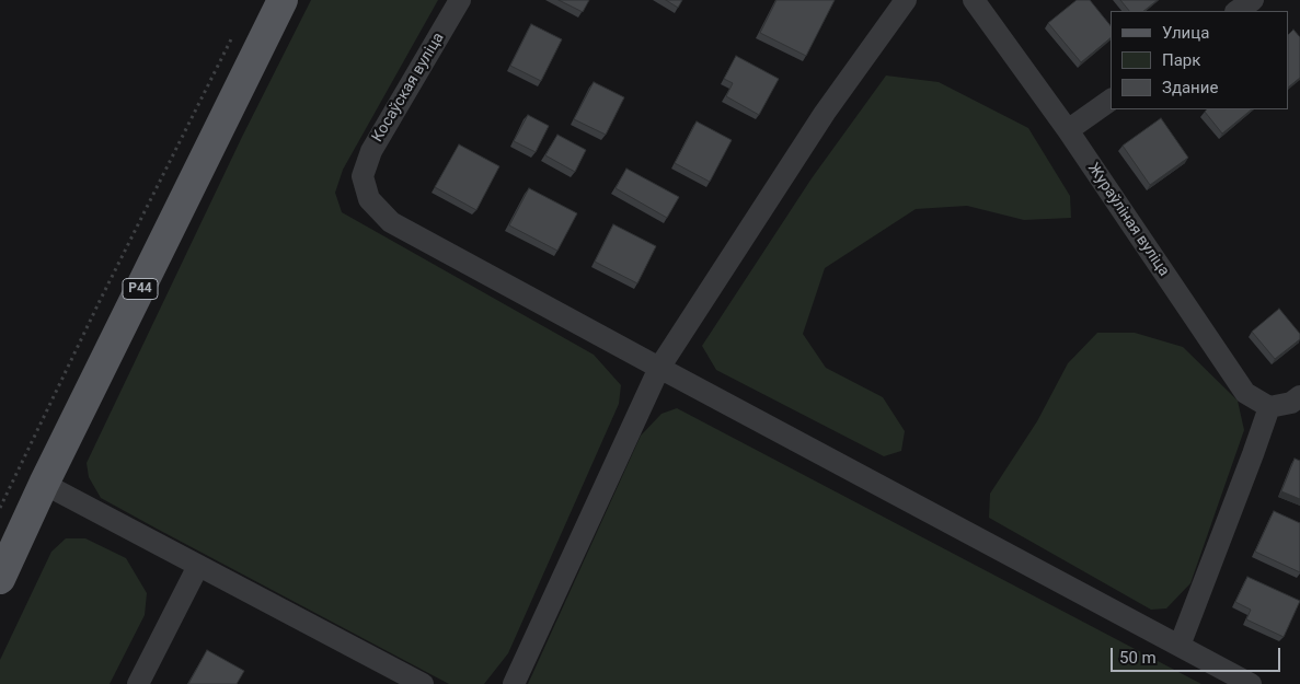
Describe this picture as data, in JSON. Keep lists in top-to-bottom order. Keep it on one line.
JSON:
{"streets":{"main road":["Р44"],"street":["Косаўская вуліца","Жураўліная вуліца"]},"legend":["Улица","Парк","Здание"],"scale_bar":"50 m"}
